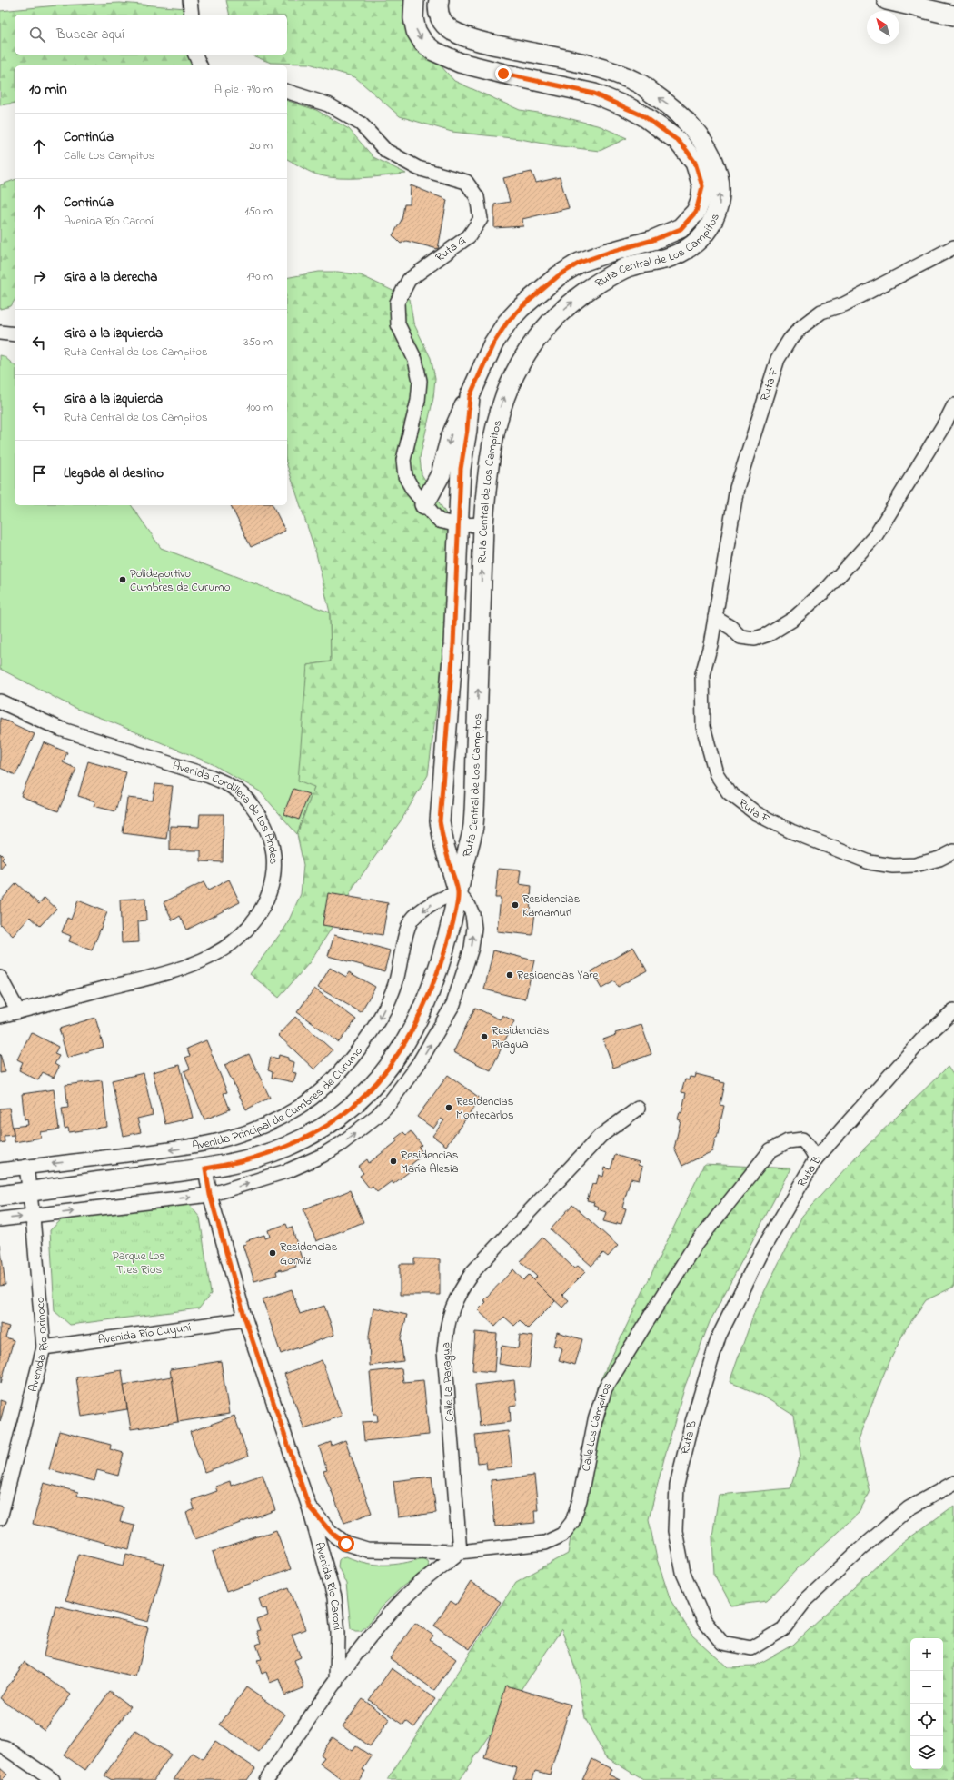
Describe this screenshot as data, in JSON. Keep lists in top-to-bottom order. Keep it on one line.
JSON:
{"streets":{"main road":["Ruta Central de Los Campitos","Avenida Principal de Cumbres de Curumo"],"street":["Ruta G","Ruta F","Avenida Cordillera de Los Andes","Ruta B","Avenida Río Cuyuní","Avenida Río Orinoco","Calle La Paragua","Calle Los Campitos","Avenida Río Caroní"]},"crossings":[["Ruta Central de Los Campitos","Ruta G"],["Ruta Central de Los Campitos","Avenida Principal de Cumbres de Curumo"],["Avenida Principal de Cumbres de Curumo","Avenida Río Orinoco"],["Avenida Principal de Cumbres de Curumo","Avenida Río Caroní"],["Ruta B","Calle Los Campitos"],["Avenida Río Cuyuní","Avenida Río Orinoco"],["Avenida Río Cuyuní","Avenida Río Caroní"],["Calle La Paragua","Calle Los Campitos"],["Calle Los Campitos","Avenida Río Caroní"]],"parks":["Parque Los Tres Rios"],"places":["Polideportivo Cumbres de Curumo","Residencias Kamamuri","Residencias Yare","Residencias Piragua","Residencias Montecarlos","Residencias María Alesia","Residencias Gonviz"],"north":"top left","page":{"search":"Buscar aquí","heading":["10 min","A pie · 790 m"],"list":[["Continúa","Calle Los Campitos","20 m"],["Continúa","Avenida Río Caroní","150 m"],["Gira a la derecha","170 m"],["Gira a la izquierda","Ruta Central de Los Campitos","350 m"],["Gira a la izquierda","Ruta Central de Los Campitos","100 m"],"Llegada al destino"],"map_buttons":["+","−"]}}
